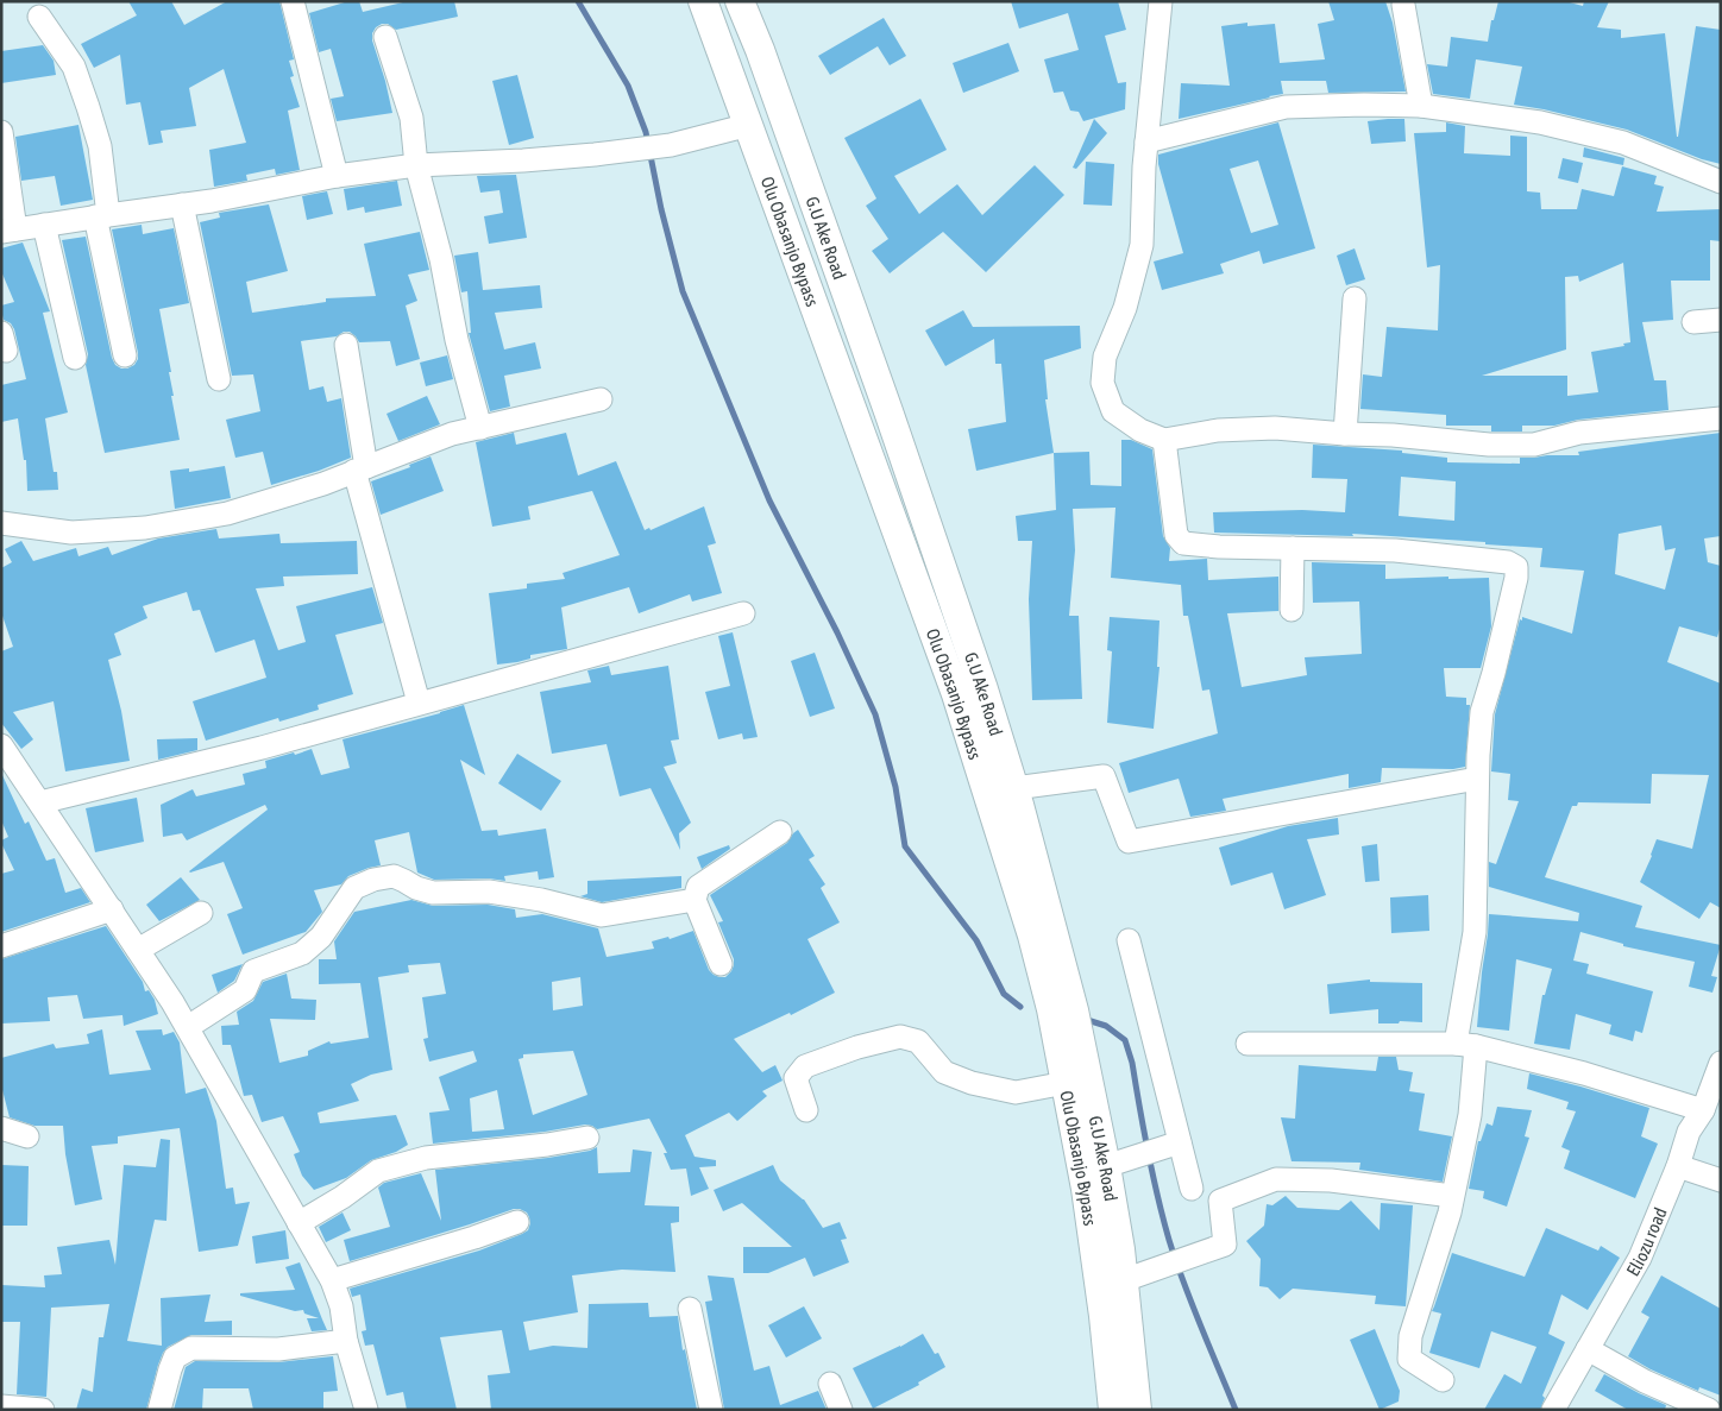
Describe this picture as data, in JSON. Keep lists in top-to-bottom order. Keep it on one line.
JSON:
{"streets":{"main road":["G.U Ake Road","Olu Obasanjo Bypass"],"street":["Eliozu road"]}}
